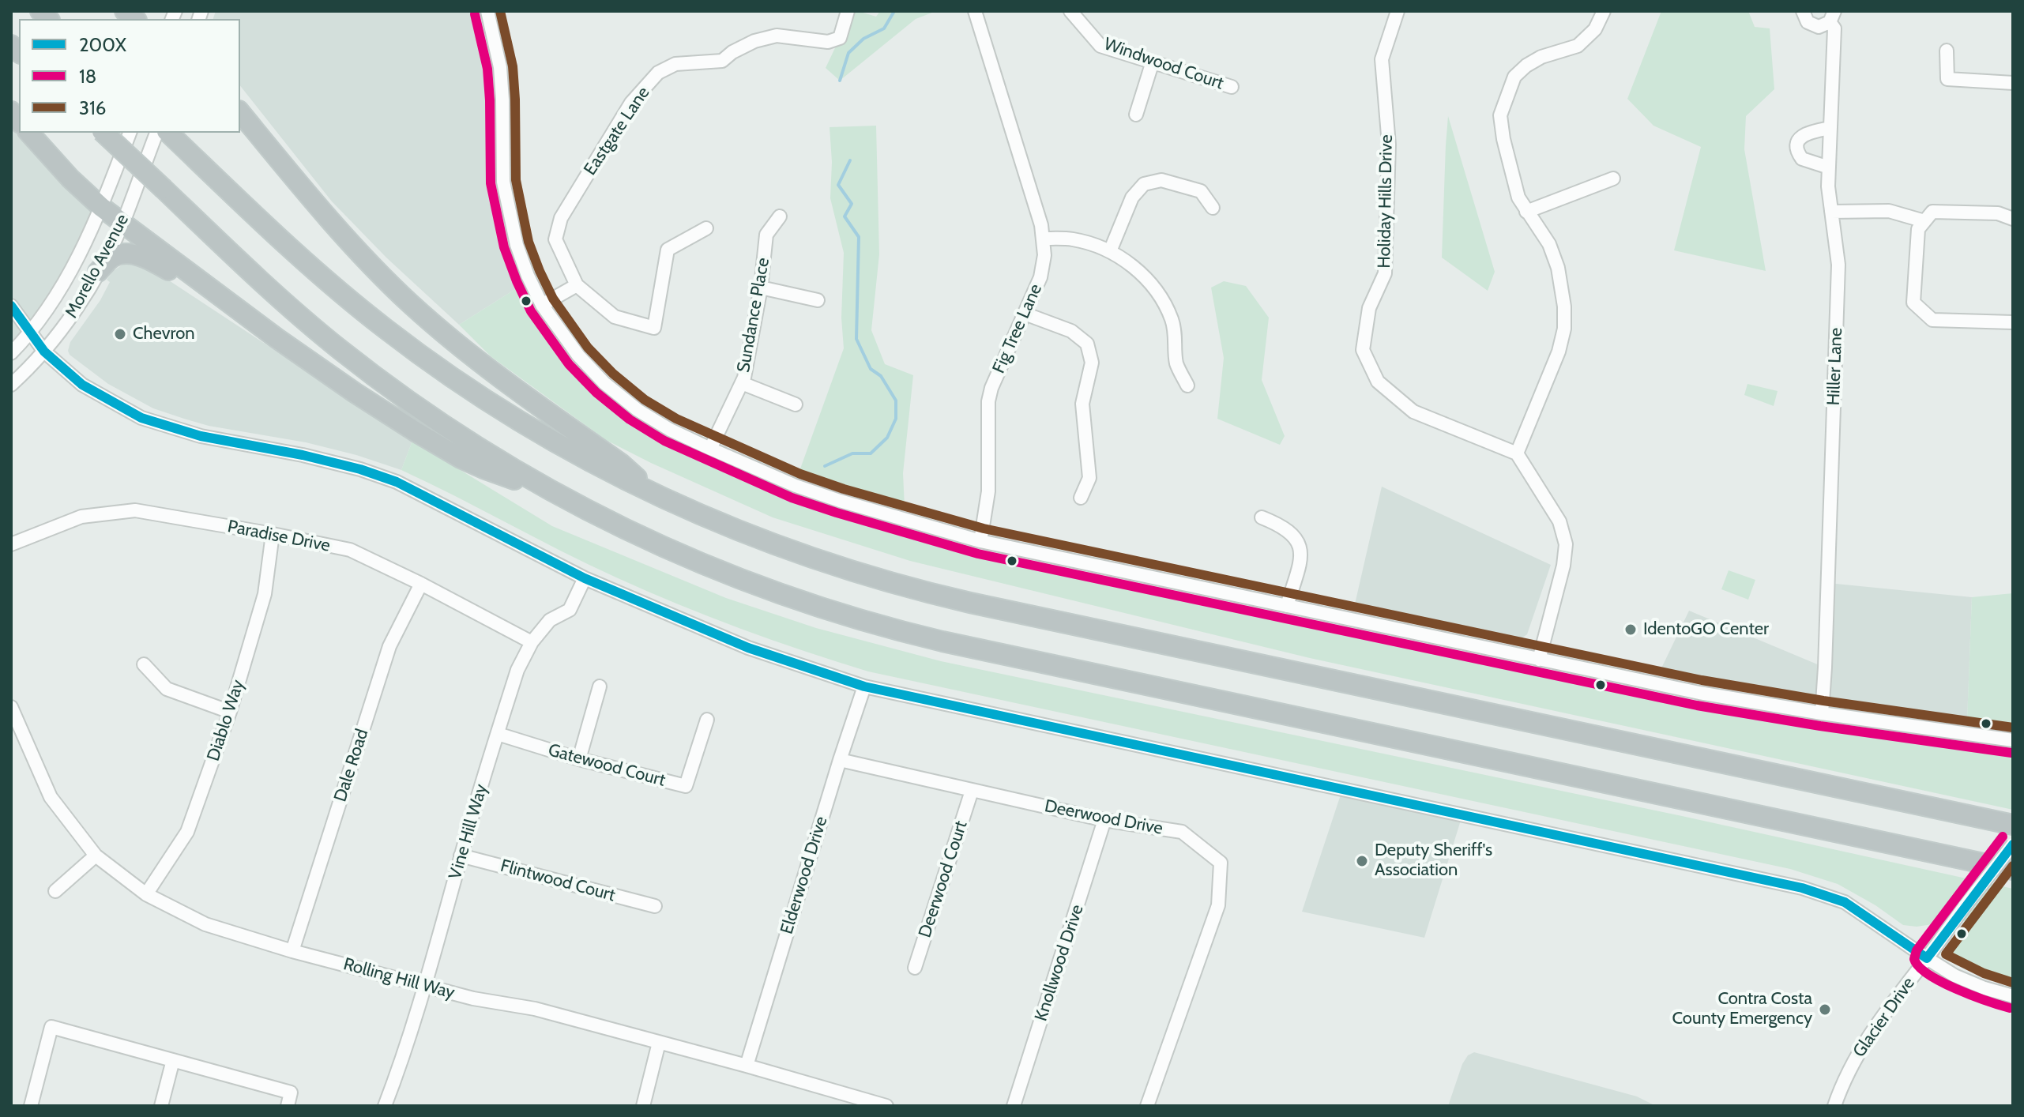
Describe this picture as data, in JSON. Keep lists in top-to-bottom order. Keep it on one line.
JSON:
{"streets":{"street":["Windwood Court","Eastgate Lane","Holiday Hills Drive","Morello Avenue","Sundance Place","Fig Tree Lane","Hiller Lane","Paradise Drive","Diablo Way","Dale Road","Gatewood Court","Deerwood Drive","Vine Hill Way","Elderwood Drive","Deerwood Court","Flintwood Court","Knollwood Drive","Rolling Hill Way","Glacier Drive"]},"crossings":[["Paradise Drive","Diablo Way"],["Paradise Drive","Dale Road"],["Paradise Drive","Vine Hill Way"],["Diablo Way","Rolling Hill Way"],["Dale Road","Rolling Hill Way"],["Gatewood Court","Vine Hill Way"],["Deerwood Drive","Elderwood Drive"],["Deerwood Drive","Deerwood Court"],["Deerwood Drive","Knollwood Drive"],["Vine Hill Way","Flintwood Court"],["Vine Hill Way","Rolling Hill Way"],["Elderwood Drive","Rolling Hill Way"]],"places":["Chevron","IdentoGO Center","Deputy Sheriff's Association","Contra Costa County Emergency"],"lines":["transit line 316","transit line 18","transit line 200X"],"legend":["200X","18","316"]}
